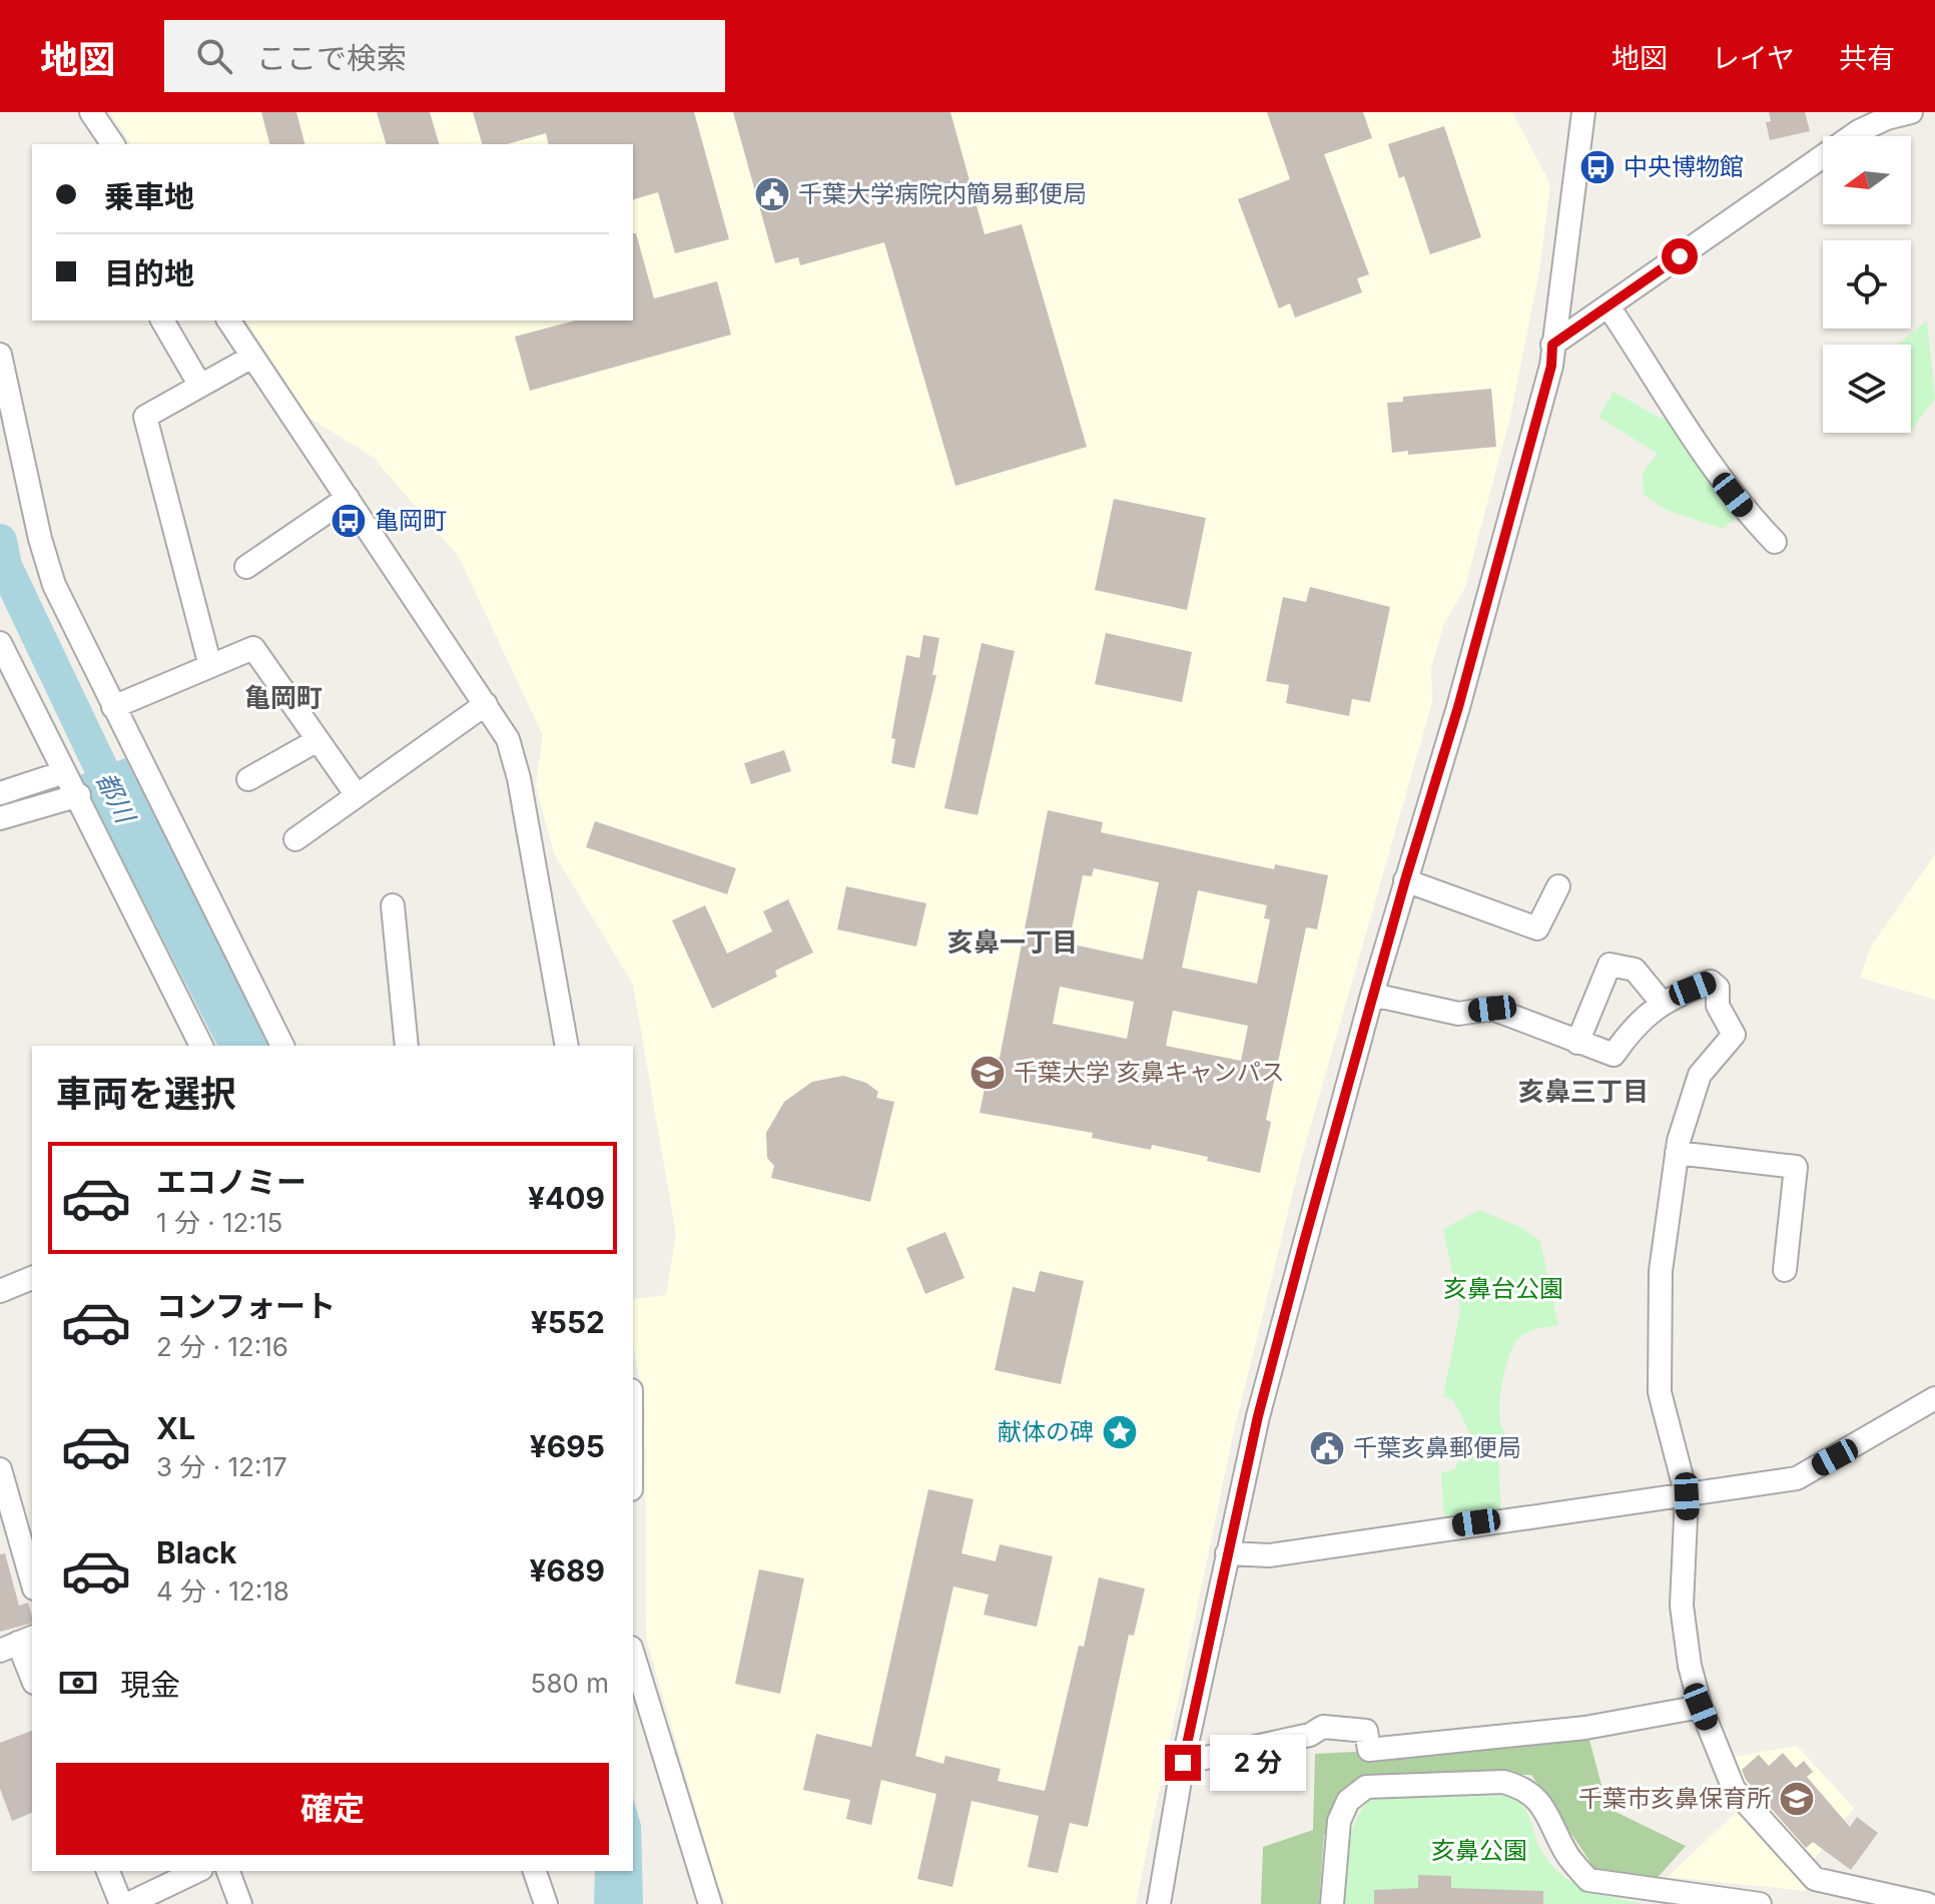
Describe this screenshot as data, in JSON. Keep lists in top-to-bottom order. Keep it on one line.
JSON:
{"districts":["亀岡町","亥鼻一丁目","亥鼻三丁目"],"water":["都川"],"parks":["亥鼻台公園","亥鼻公園"],"places":{"bus stop":["中央博物館","亀岡町"],"public building":["千葉大学病院内簡易郵便局","千葉亥鼻郵便局"],"school or university":["千葉大学 亥鼻キャンパス","千葉市亥鼻保育所"],"place":["献体の碑"]},"north":"left","page":{"header":"地図","search":"ここで検索","nav":["地図","レイヤ","共有"],"banner":["乗車地","目的地"],"heading":"車両を選択","list":[{"name":"エコノミー","note":"1 分 · 12:15","value":"¥409"},{"name":"コンフォート","note":"2 分 · 12:16","value":"¥552"},{"name":"XL","note":"3 分 · 12:17","value":"¥695"},{"name":"Black","note":"4 分 · 12:18","value":"¥689"}],"pay":["現金","580 m"],"bubble":"2 分","buttons":"確定"}}
